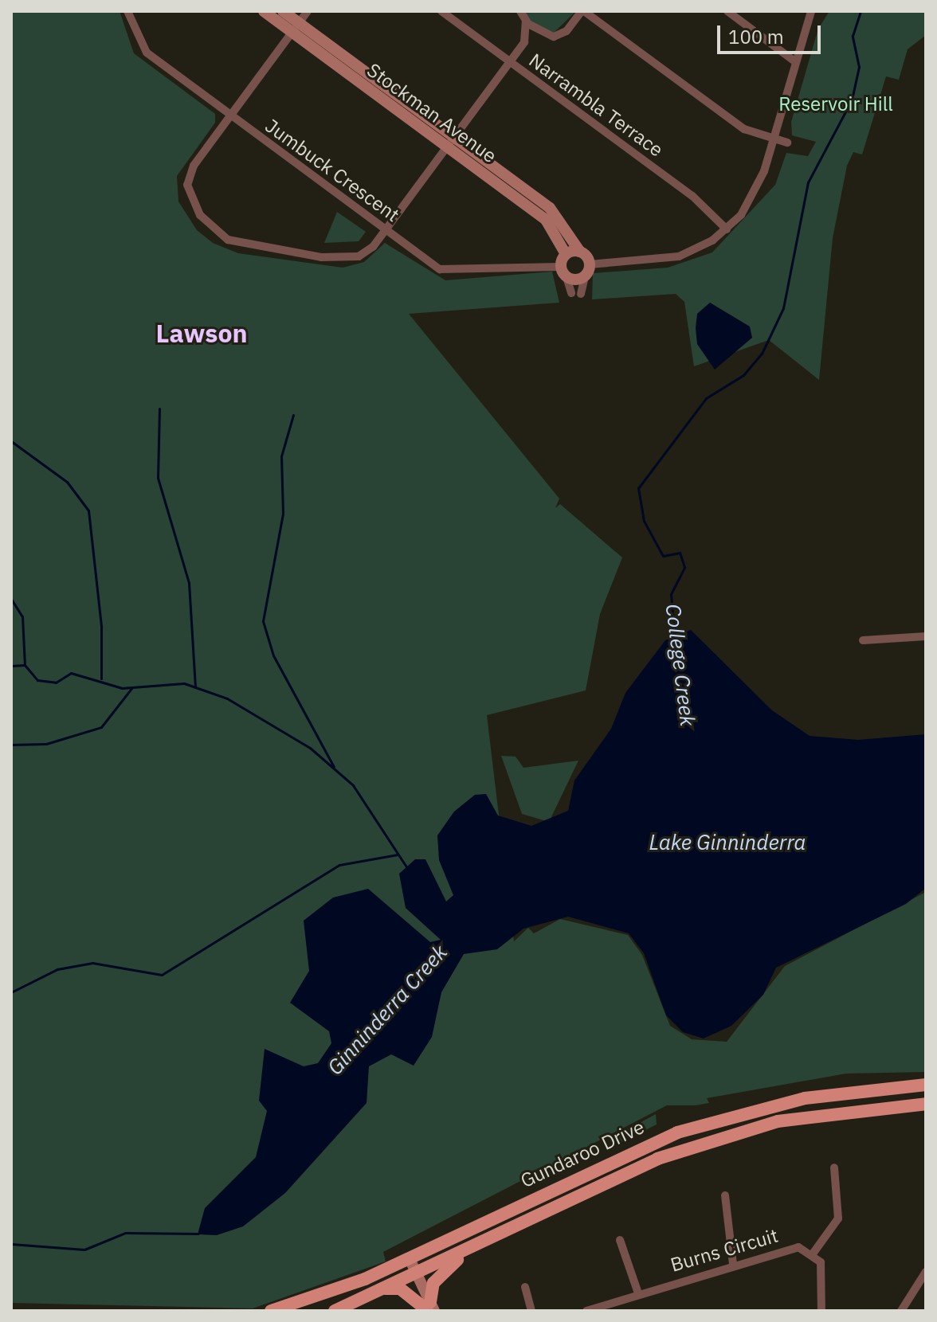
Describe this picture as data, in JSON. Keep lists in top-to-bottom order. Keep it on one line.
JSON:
{"streets":{"main road":["Gundaroo Drive"],"street":["Narrambla Terrace","Stockman Avenue","Jumbuck Crescent","Burns Circuit"]},"crossings":[["Stockman Avenue","Jumbuck Crescent"]],"districts":["Lawson"],"water":["College Creek","Lake Ginninderra","Ginninderra Creek"],"parks":["Reservoir Hill"],"scale_bar":"100 m"}
